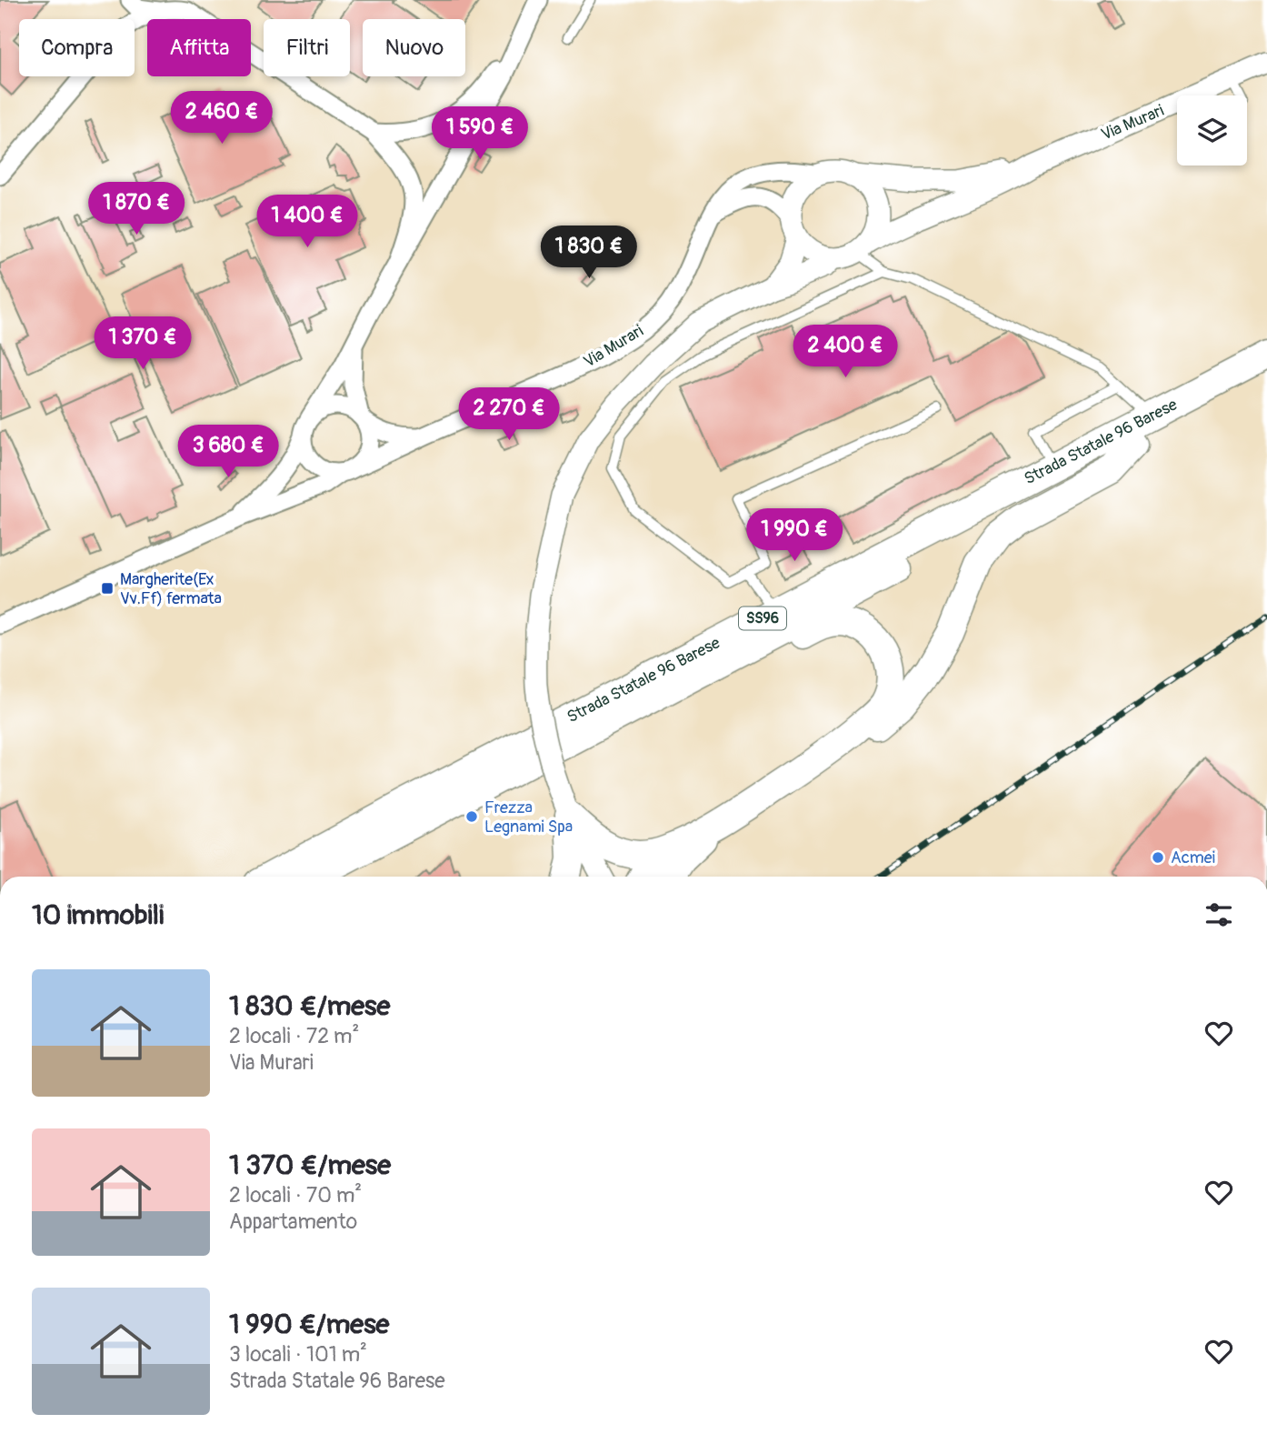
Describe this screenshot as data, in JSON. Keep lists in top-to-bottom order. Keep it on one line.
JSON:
{"streets":{"main road":["Strada Statale 96 Barese","SS96"],"street":["Via Murari"]},"places":{"transit":["Margherite(Ex Vv.Ff) fermata"],"other":["Frezza Legnami Spa","Acmei"]},"page":{"chip":["Compra","Affitta","Filtri","Nuovo"],"price":["2 460 €","1 590 €","1 870 €","1 400 €","1 830 €","1 370 €","2 400 €","2 270 €","3 680 €","1 990 €"],"heading":"10 immobili","list":[{"name":"1 830 €/mese","note":"2 locali · 72 m² · Via Murari"},{"name":"1 370 €/mese","note":"2 locali · 70 m² · Appartamento"},{"name":"1 990 €/mese","note":"3 locali · 101 m² · Strada Statale 96 Barese"}]}}
